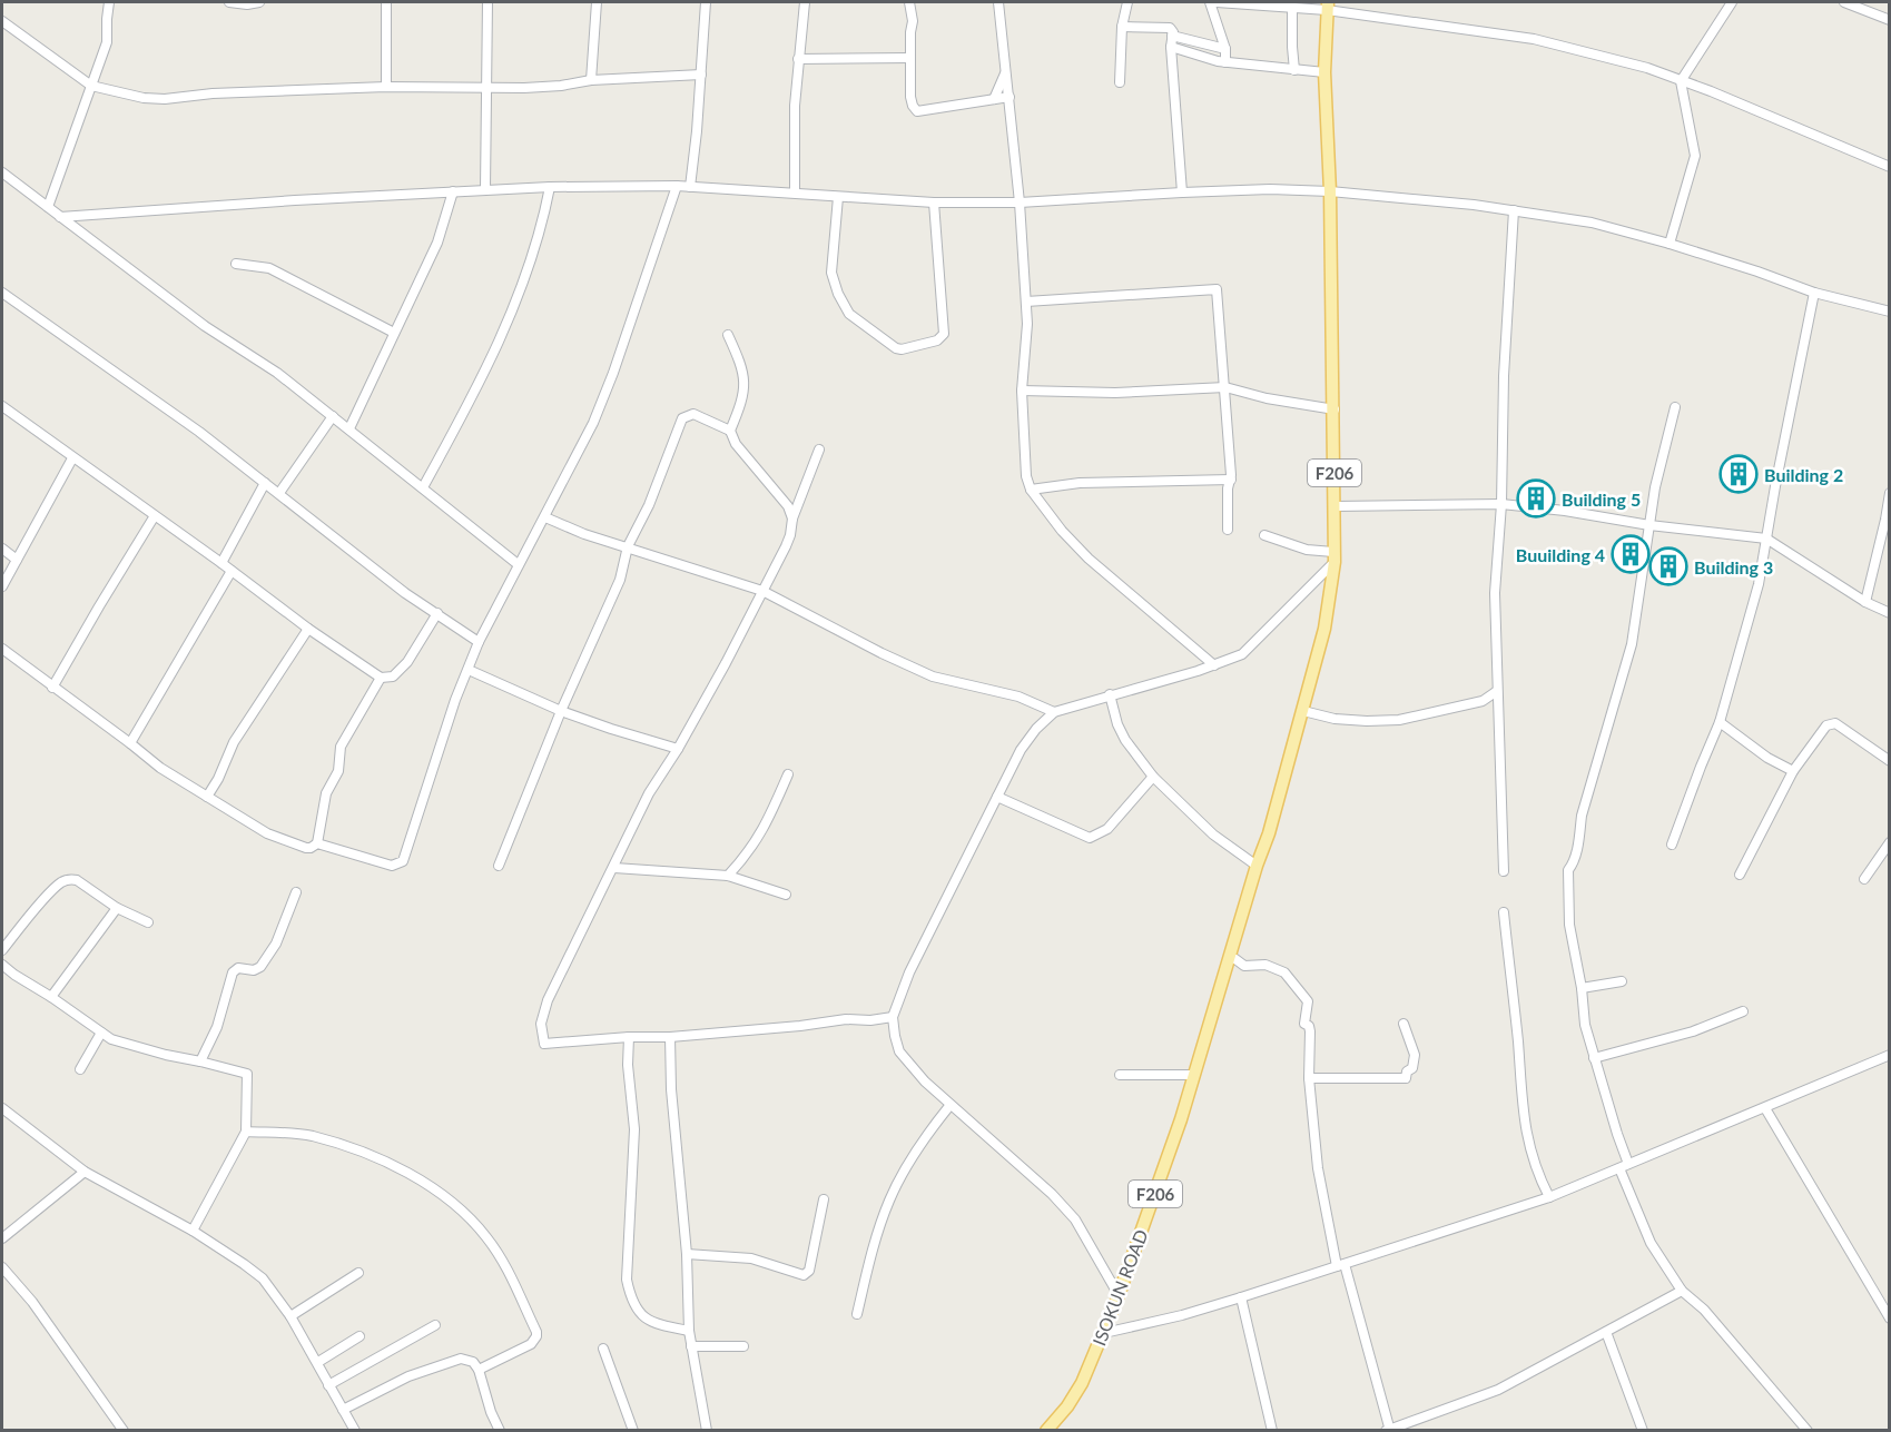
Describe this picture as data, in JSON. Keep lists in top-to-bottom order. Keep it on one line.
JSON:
{"streets":{"main road":["F206","ISOKUN ROAD"]},"crossings":[["F206","ISOKUN ROAD"]],"places":{"building":["Building 2","Building 5","Buuilding 4","Building 3"]}}
